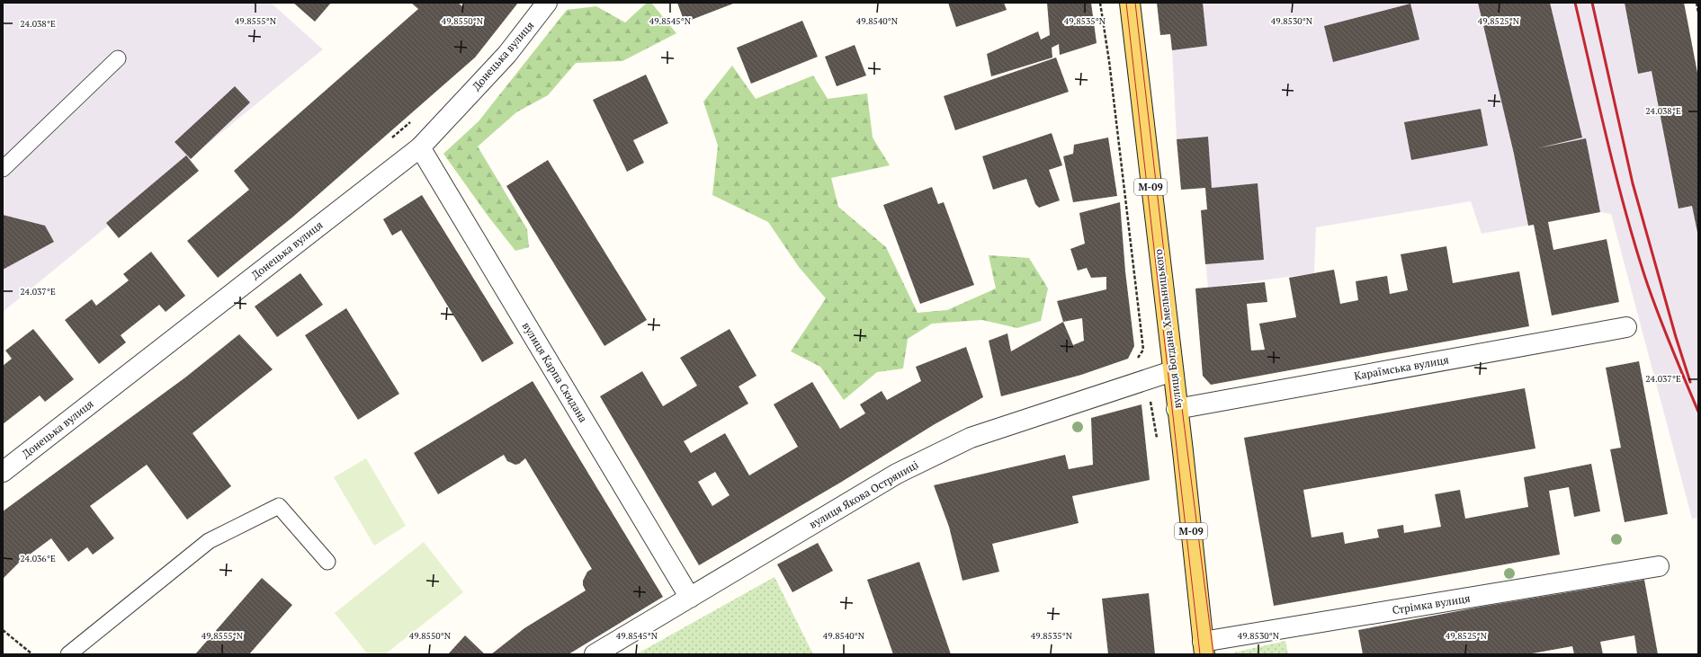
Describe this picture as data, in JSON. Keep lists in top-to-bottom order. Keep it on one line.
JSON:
{"streets":{"main road":["М-09","вулиця Богдана Хмельницького"],"street":["Донецька вулиця","Караїмська вулиця","вулиця Карпа Скидана","вулиця Якова Остряниці","Стрімка вулиця"]},"crossings":[["Донецька вулиця","вулиця Карпа Скидана"],["вулиця Богдана Хмельницького","Караїмська вулиця"],["вулиця Богдана Хмельницького","вулиця Якова Остряниці"],["вулиця Богдана Хмельницького","Стрімка вулиця"],["вулиця Карпа Скидана","вулиця Якова Остряниці"]],"coordinates":["49.8555°N","49.8550°N","49.8545°N","49.8540°N","49.8535°N","49.8530°N","49.8525°N","24.038°E","24.037°E","24.036°E"]}
